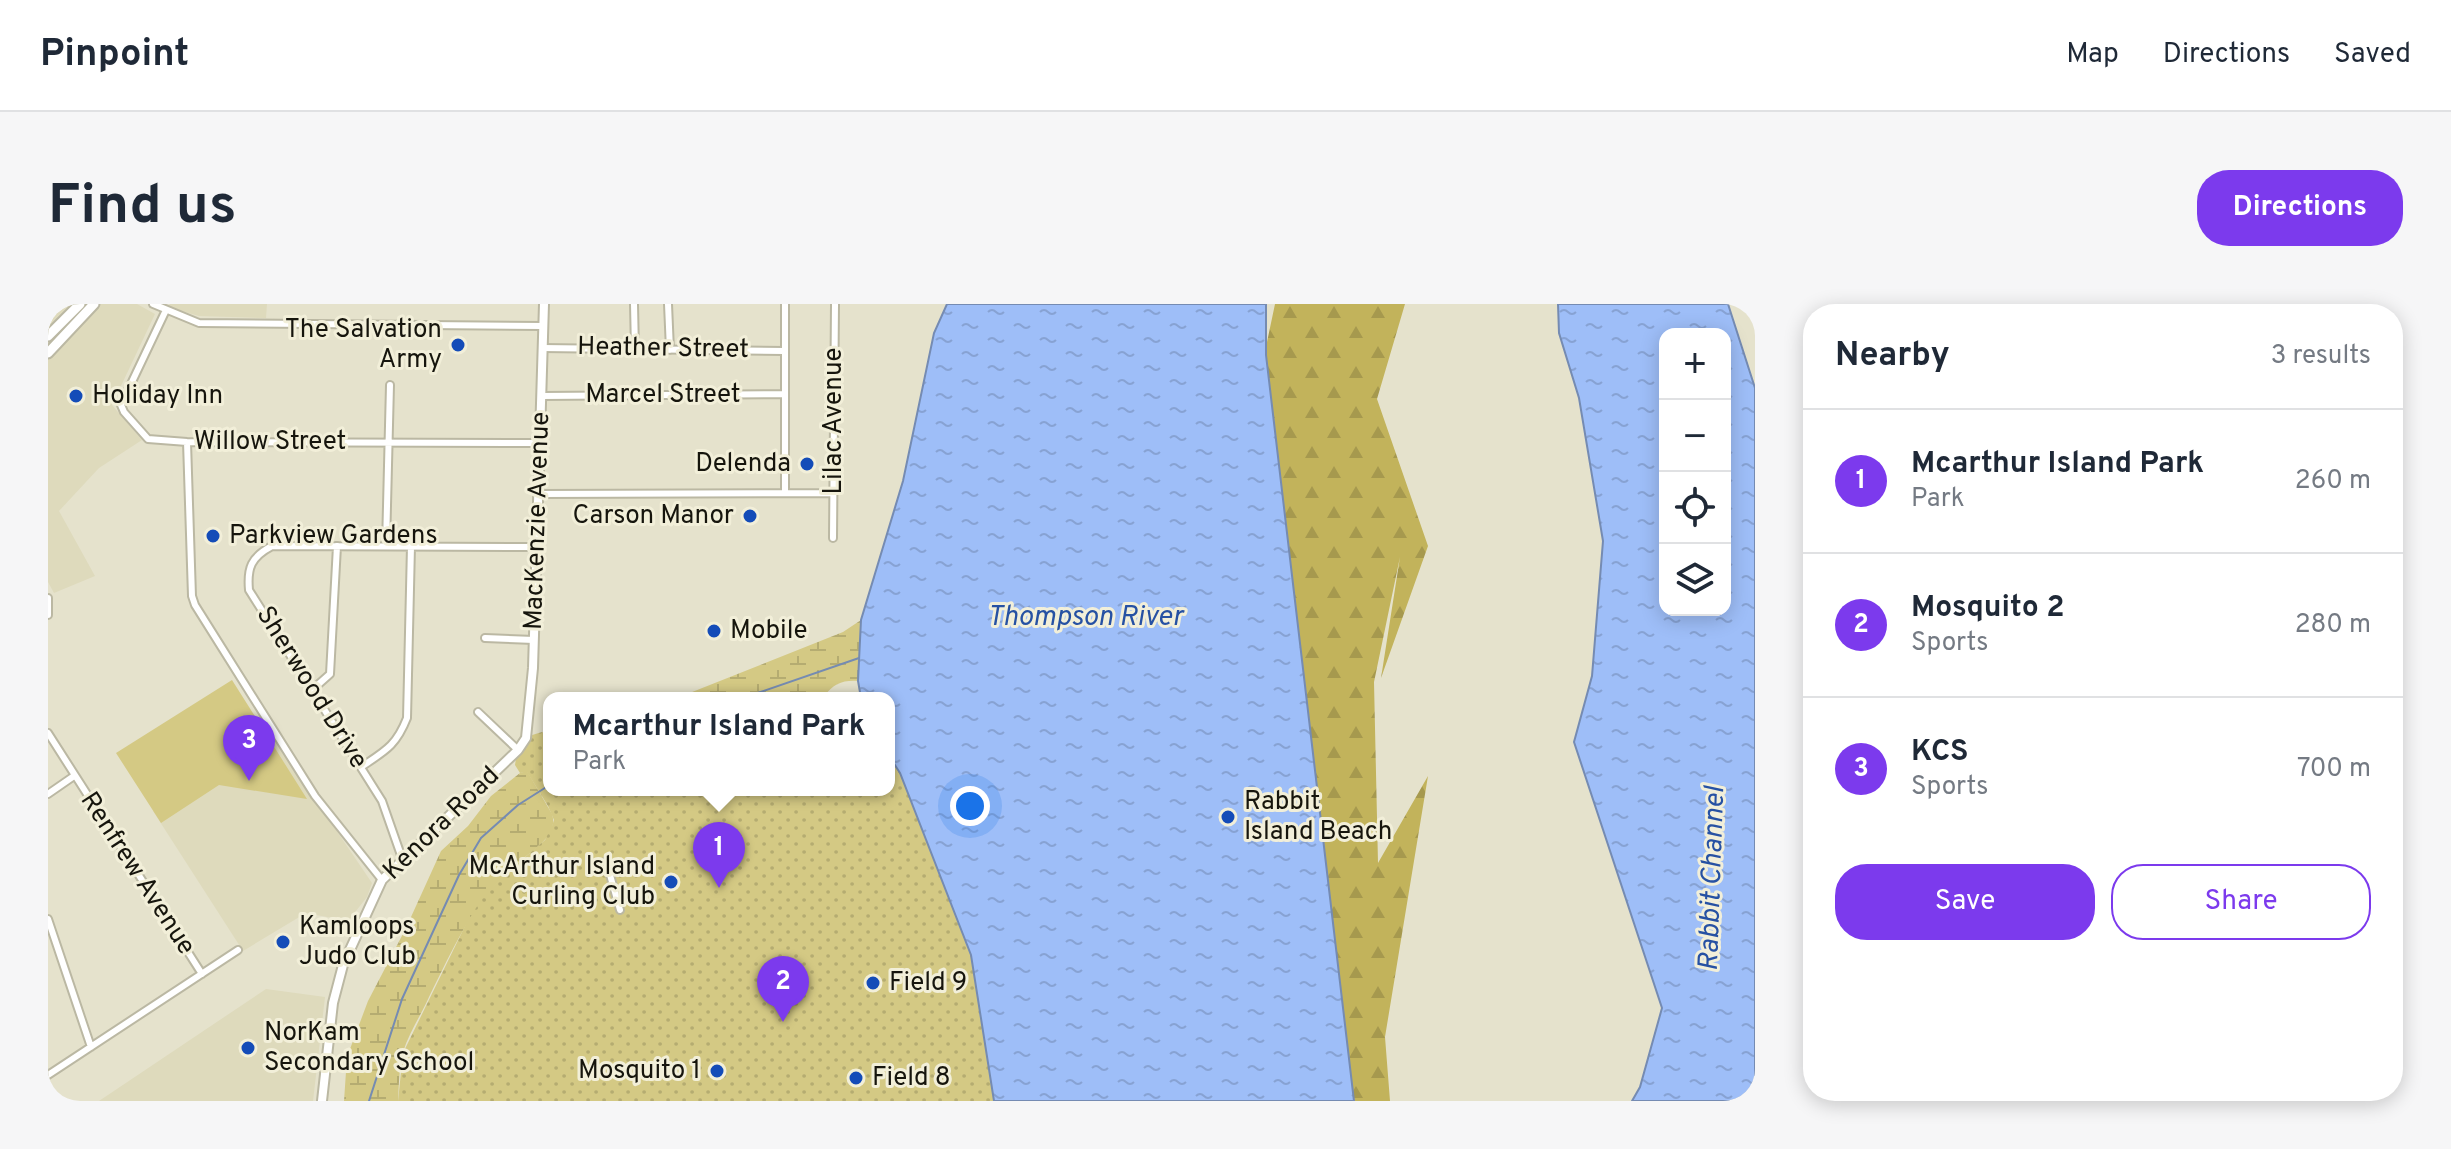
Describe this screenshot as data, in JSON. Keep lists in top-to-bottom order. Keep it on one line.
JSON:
{"streets":{"street":["Heather Street","Marcel Street","Lilac Avenue","Willow Street","MacKenzie Avenue","Sherwood Drive","Kenora Road","Renfrew Avenue"]},"crossings":[["Heather Street","MacKenzie Avenue"],["Marcel Street","MacKenzie Avenue"],["Willow Street","MacKenzie Avenue"],["MacKenzie Avenue","Sherwood Drive"],["MacKenzie Avenue","Kenora Road"],["Sherwood Drive","Kenora Road"]],"water":["Thompson River","Rabbit Channel"],"places":["The Salvation Army","Holiday Inn","Delenda","Carson Manor","Parkview Gardens","Mobile","Rabbit Island Beach","McArthur Island Curling Club","Kamloops Judo Club","Field 9","NorKam Secondary School","Mosquito 1","Field 8"],"page":{"header":"Pinpoint","nav":["Map","Directions","Saved"],"buttons":["Directions",["Save","Share"]],"title":"Find us","heading":["Nearby","3 results"],"map_buttons":["+","−"],"list":[{"mark":"1","name":"Mcarthur Island Park","note":"Park","value":"260 m"},{"mark":"2","name":"Mosquito 2","note":"Sports","value":"280 m"},{"mark":"3","name":"KCS","note":"Sports","value":"700 m"}],"popup":["Mcarthur Island Park","Park"],"pins":["3","1","2"]}}
